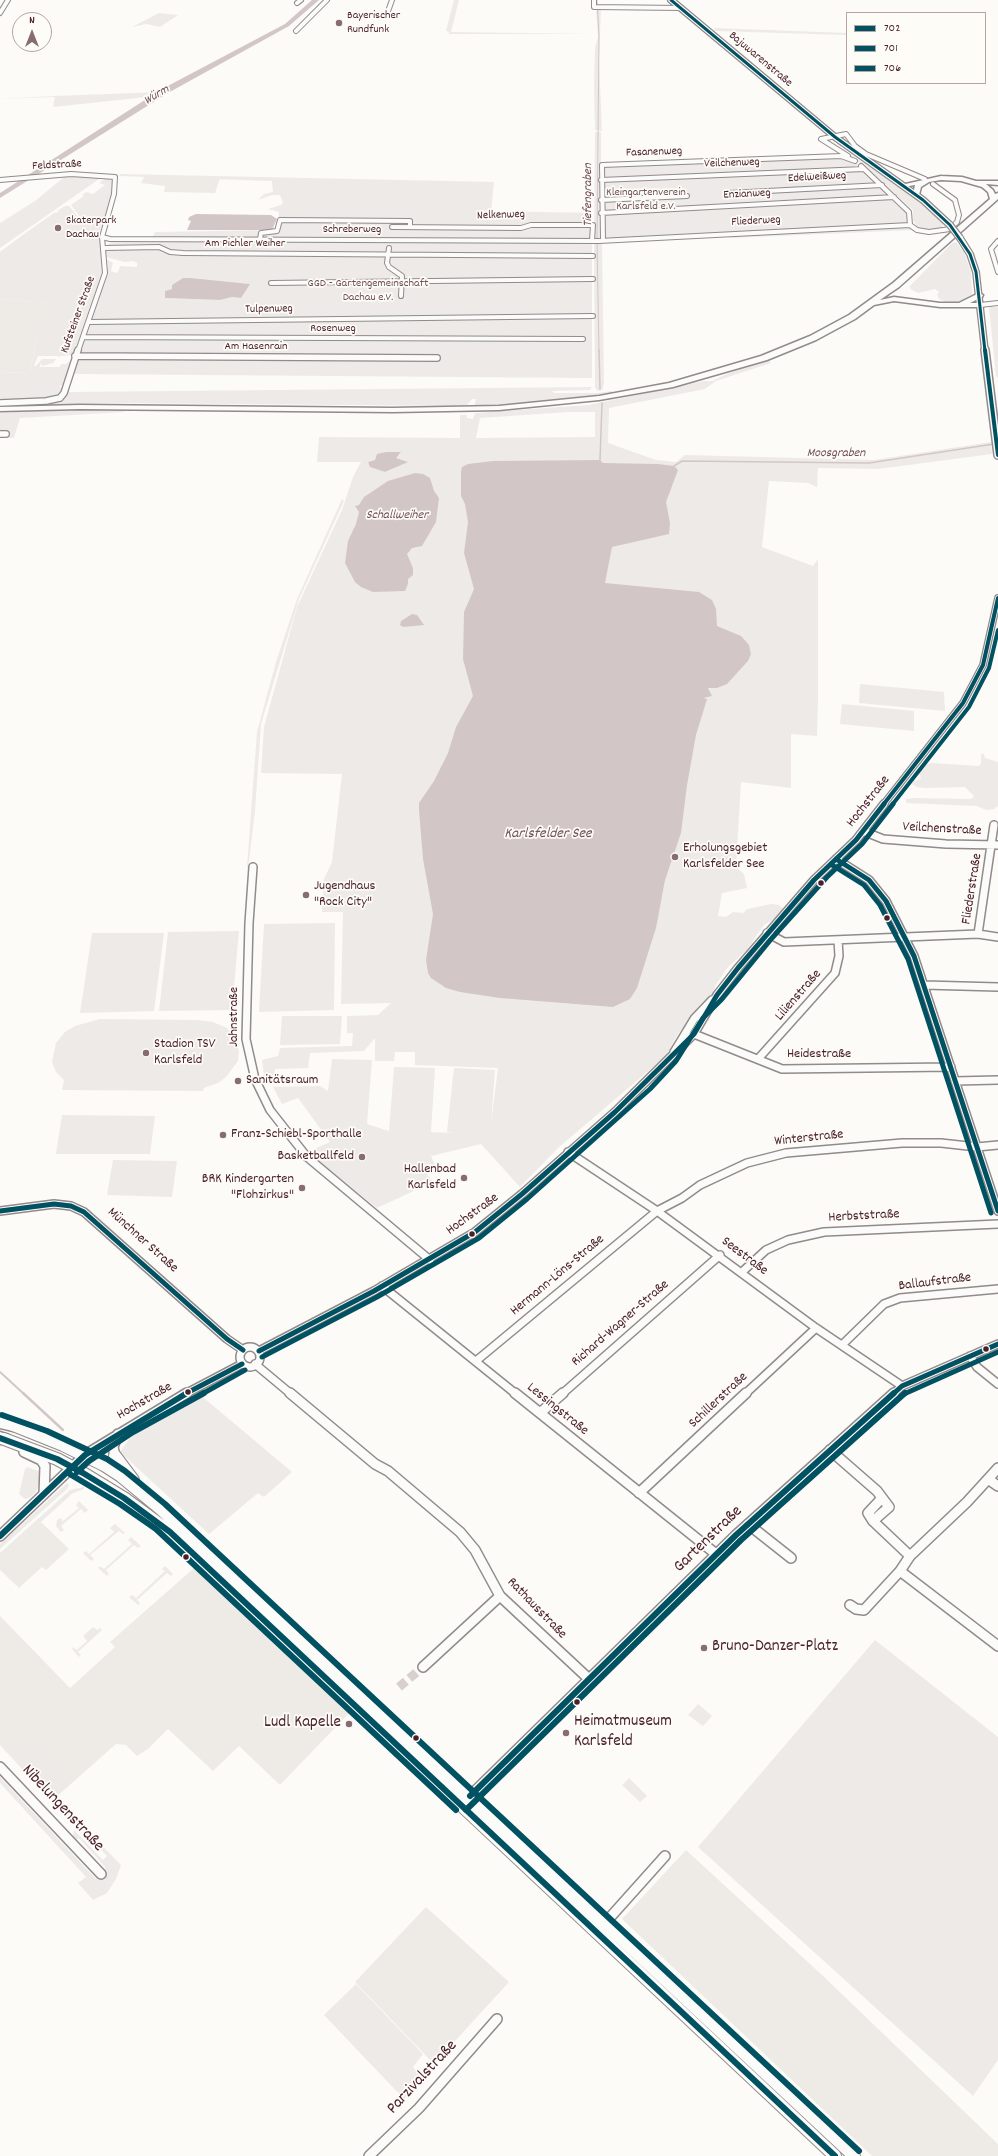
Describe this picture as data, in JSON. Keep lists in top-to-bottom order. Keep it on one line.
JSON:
{"streets":{"main road":["Bajuwarenstraße"],"street":["Fasanenweg","Veilchenweg","Feldstraße","Edelweißweg","Enzianweg","Nelkenweg","Fliederweg","Schreberweg","Am Pichler Weiher","Tulpenweg","Kufsteiner Straße","Rosenweg","Am Hasenrain","Hochstraße","Veilchenstraße","Fliederstraße","Lilienstraße","Jahnstraße","Heidestraße","Winterstraße","Herbststraße","Münchner Straße","Seestraße","Hermann-Löns-Straße","Ballaufstraße","Richard-Wagner-Straße","Schillerstraße","Lessingstraße","Gartenstraße","Rathausstraße","Nibelungenstraße","Parzivalstraße"]},"crossings":[["Fasanenweg","Veilchenweg"],["Feldstraße","Kufsteiner Straße"],["Nelkenweg","Fliederweg"],["Nelkenweg","Schreberweg"],["Fliederweg","Schreberweg"],["Schreberweg","Kufsteiner Straße"],["Am Pichler Weiher","Kufsteiner Straße"],["Tulpenweg","Kufsteiner Straße"],["Kufsteiner Straße","Rosenweg"],["Kufsteiner Straße","Am Hasenrain"],["Hochstraße","Veilchenstraße"],["Hochstraße","Jahnstraße"],["Hochstraße","Heidestraße"],["Hochstraße","Münchner Straße"],["Hochstraße","Seestraße"],["Hochstraße","Lessingstraße"],["Hochstraße","Rathausstraße"],["Veilchenstraße","Fliederstraße"],["Lilienstraße","Heidestraße"],["Winterstraße","Seestraße"],["Winterstraße","Hermann-Löns-Straße"],["Herbststraße","Seestraße"],["Münchner Straße","Rathausstraße"],["Seestraße","Hermann-Löns-Straße"],["Seestraße","Ballaufstraße"],["Seestraße","Richard-Wagner-Straße"],["Seestraße","Schillerstraße"],["Seestraße","Gartenstraße"],["Hermann-Löns-Straße","Lessingstraße"],["Richard-Wagner-Straße","Lessingstraße"],["Schillerstraße","Lessingstraße"],["Lessingstraße","Gartenstraße"],["Gartenstraße","Rathausstraße"]],"water":["Würm","Tiefengraben","Moosgraben","Schallweiher","Karlsfelder See"],"parks":["Kleingartenverein Karlsfeld e.V.","GGD - Gartengemeinschaft Dachau e.V."],"places":["Bayerischer Rundfunk","Skaterpark Dachau","Erholungsgebiet Karlsfelder See","Jugendhaus \"Rock City\"","Stadion TSV Karlsfeld","Sanitätsraum","Franz-Schiebl-Sporthalle","Basketballfeld","Hallenbad Karlsfeld","BRK Kindergarten \"Flohzirkus\"","Bruno-Danzer-Platz","Ludl Kapelle","Heimatmuseum Karlsfeld"],"lines":["transit line 702","transit line 701","transit line 706"],"legend":["702","701","706"],"north":"top"}
